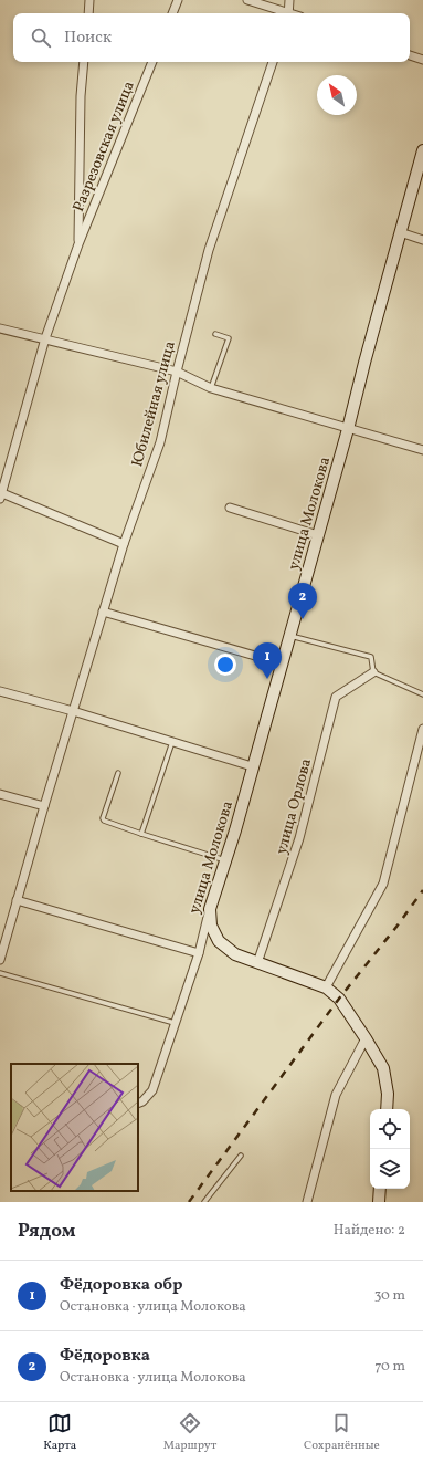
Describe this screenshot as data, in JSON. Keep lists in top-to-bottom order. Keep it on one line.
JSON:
{"streets":{"street":["Разрезовская улица","Юбилейная улица","улица Молокова","улица Орлова"]},"north":"top left","page":{"search":"Поиск","pins":["2","1"],"heading":["Рядом","Найдено: 2"],"list":[{"mark":"1","name":"Фёдоровка обр","note":"Остановка · улица Молокова","value":"30 m"},{"mark":"2","name":"Фёдоровка","note":"Остановка · улица Молокова","value":"70 m"}],"nav":["Карта","Маршрут","Сохранённые"]}}
